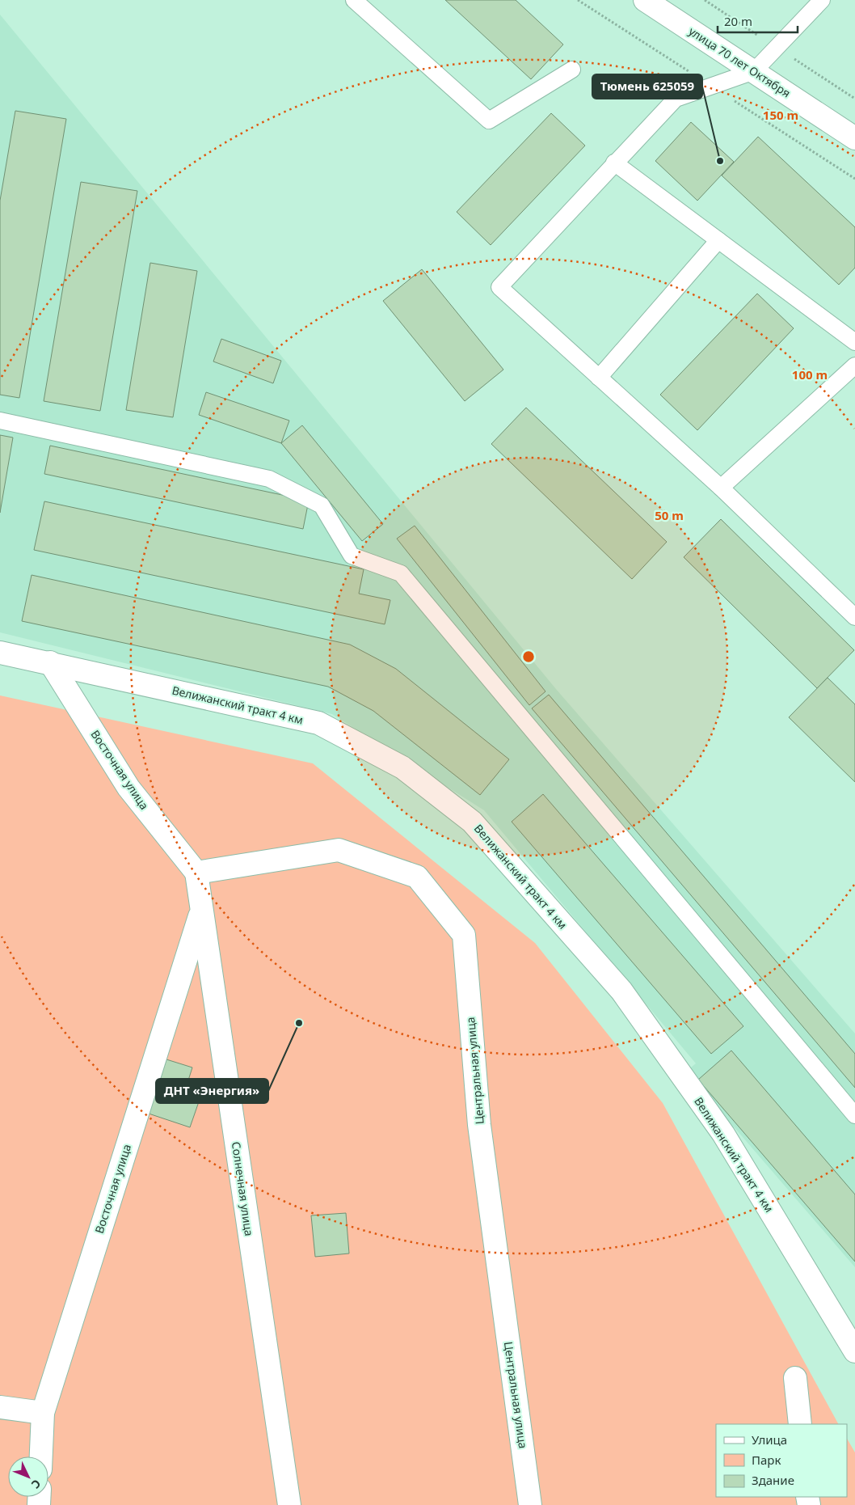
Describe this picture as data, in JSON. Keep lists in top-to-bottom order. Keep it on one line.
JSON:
{"streets":{"street":["улица 70 лет Октября","Велижанский тракт 4 км","Восточная улица","Центральная улица","Солнечная улица"]},"crossings":[["Велижанский тракт 4 км","Восточная улица"],["Восточная улица","Центральная улица"],["Восточная улица","Солнечная улица"],["Центральная улица","Солнечная улица"]],"places":["Тюмень 625059","ДНТ «Энергия»"],"legend":["Улица","Парк","Здание"],"scale_bar":"20 m","north":"bottom right","rings":["150 m","100 m","50 m"]}
